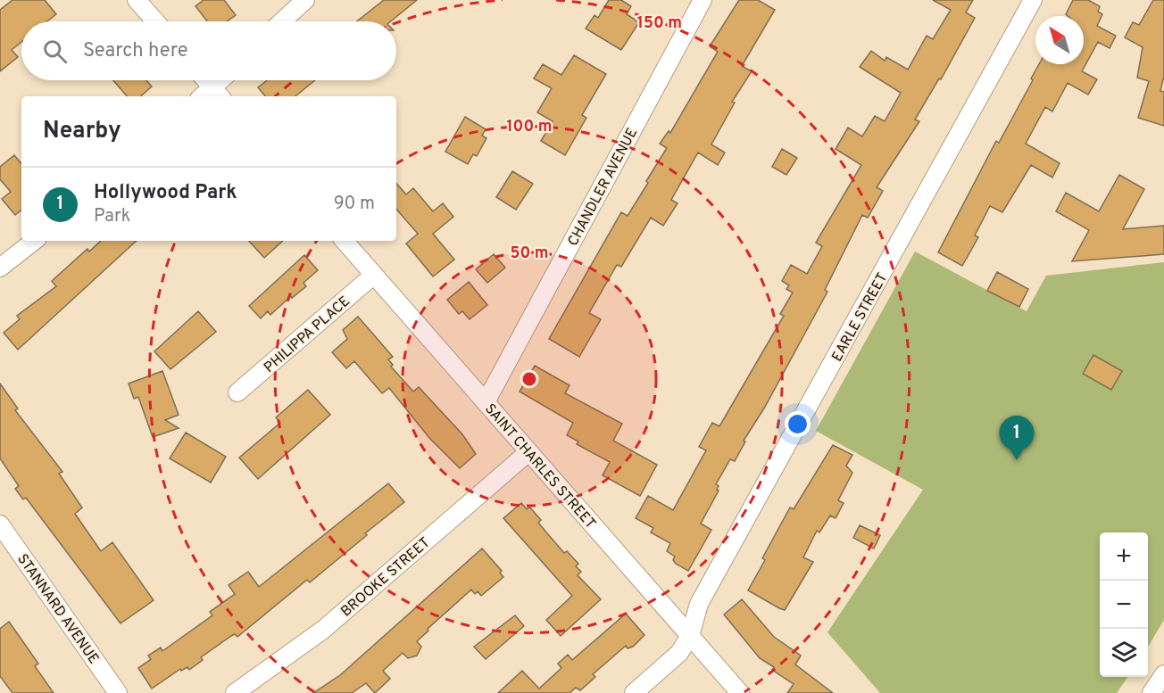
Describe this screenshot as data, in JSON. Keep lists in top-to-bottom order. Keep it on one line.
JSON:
{"streets":{"street":["CHANDLER AVENUE","EARLE STREET","PHILIPPA PLACE","SAINT CHARLES STREET","BROOKE STREET","STANNARD AVENUE"]},"crossings":[["CHANDLER AVENUE","SAINT CHARLES STREET"],["EARLE STREET","SAINT CHARLES STREET"],["PHILIPPA PLACE","SAINT CHARLES STREET"],["SAINT CHARLES STREET","BROOKE STREET"]],"north":"top left","page":{"search":"Search here","heading":"Nearby","list":[{"mark":"1","name":"Hollywood Park","note":"Park","value":"90 m"}],"pins":"1","map_buttons":["+","−"]},"rings":["150 m","100 m","50 m"]}
